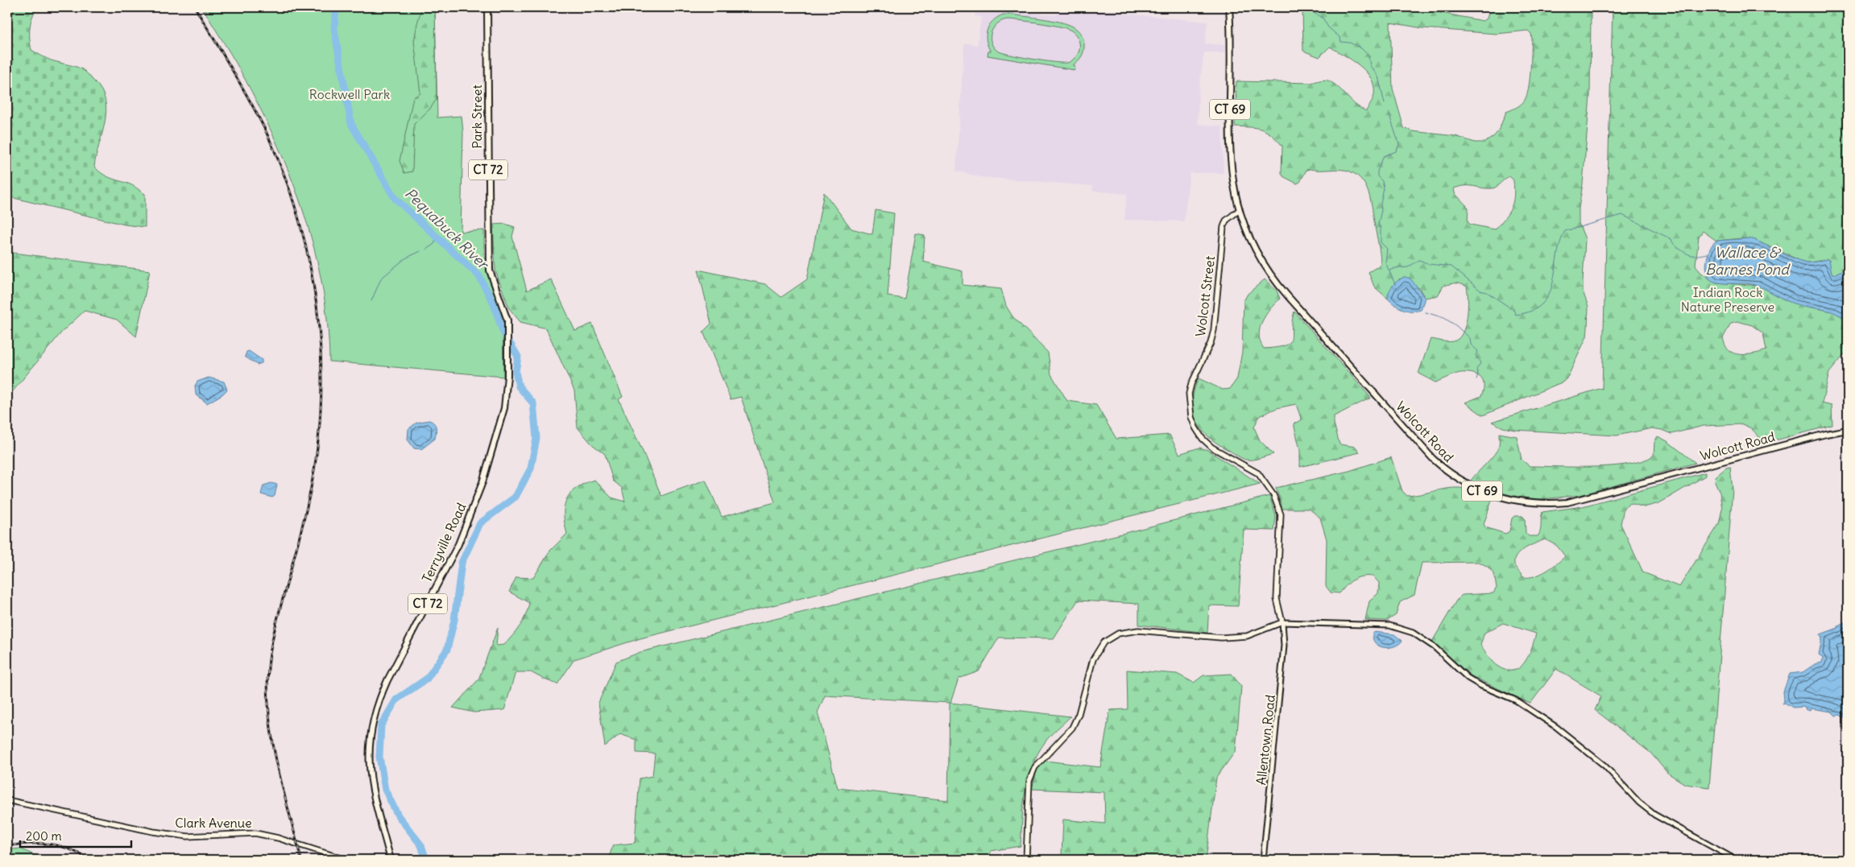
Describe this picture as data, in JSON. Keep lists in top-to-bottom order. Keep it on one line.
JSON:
{"streets":{"main road":["CT 69","Park Street","CT 72","Wolcott Street","Wolcott Road","Terryville Road","Clark Avenue"],"street":["Allentown Road"]},"crossings":[["CT 69","Wolcott Street"],["CT 69","Wolcott Road"],["Park Street","Terryville Road"],["Wolcott Street","Wolcott Road"],["Wolcott Street","Allentown Road"]],"water":["Pequabuck River","Wallace & Barnes Pond"],"parks":["Rockwell Park","Indian Rock Nature Preserve"],"scale_bar":"200 m"}
